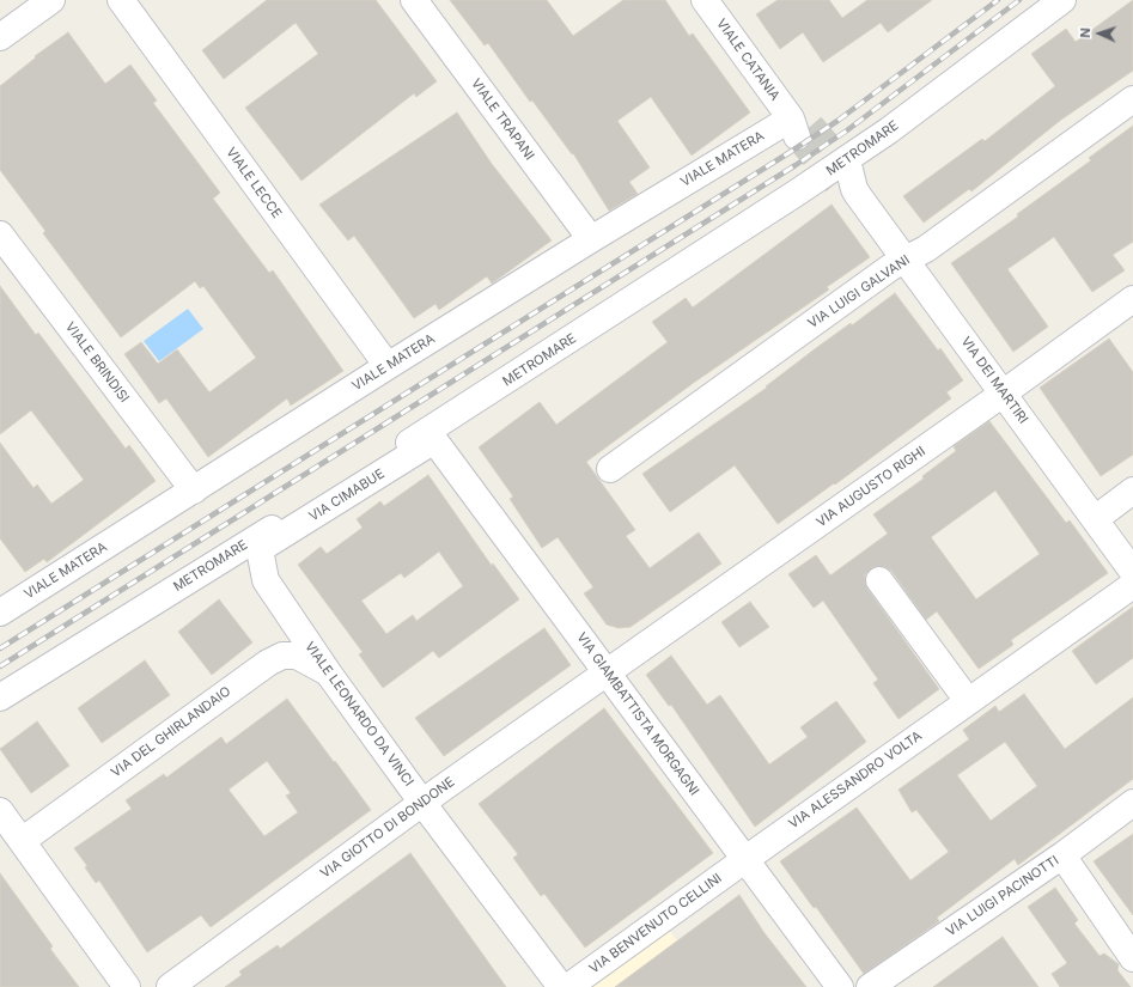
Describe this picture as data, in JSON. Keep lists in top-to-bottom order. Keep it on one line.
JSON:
{"streets":{"street":["VIALE CATANIA","VIALE TRAPANI","METROMARE","VIALE MATERA","VIALE LECCE","VIA LUIGI GALVANI","VIALE BRINDISI","VIA DEI MARTIRI","VIA AUGUSTO RIGHI","VIA CIMABUE","VIALE LEONARDO DA VINCI","VIA GIAMBATTISTA MORGAGNI","VIA DEL GHIRLANDAIO","VIA ALESSANDRO VOLTA","VIA GIOTTO DI BONDONE","VIA LUIGI PACINOTTI","VIA BENVENUTO CELLINI"]},"crossings":[["VIALE CATANIA","VIALE MATERA"],["VIALE TRAPANI","VIALE MATERA"],["VIALE MATERA","VIALE LECCE"],["VIALE MATERA","VIALE BRINDISI"],["VIA LUIGI GALVANI","VIA DEI MARTIRI"],["VIA DEI MARTIRI","VIA AUGUSTO RIGHI"],["VIA AUGUSTO RIGHI","VIA GIAMBATTISTA MORGAGNI"],["VIA AUGUSTO RIGHI","VIA GIOTTO DI BONDONE"],["VIA CIMABUE","VIALE LEONARDO DA VINCI"],["VIA CIMABUE","VIA GIAMBATTISTA MORGAGNI"],["VIALE LEONARDO DA VINCI","VIA DEL GHIRLANDAIO"],["VIALE LEONARDO DA VINCI","VIA GIOTTO DI BONDONE"],["VIA GIAMBATTISTA MORGAGNI","VIA ALESSANDRO VOLTA"],["VIA GIAMBATTISTA MORGAGNI","VIA GIOTTO DI BONDONE"],["VIA GIAMBATTISTA MORGAGNI","VIA BENVENUTO CELLINI"],["VIA ALESSANDRO VOLTA","VIA BENVENUTO CELLINI"]],"north":"left"}
